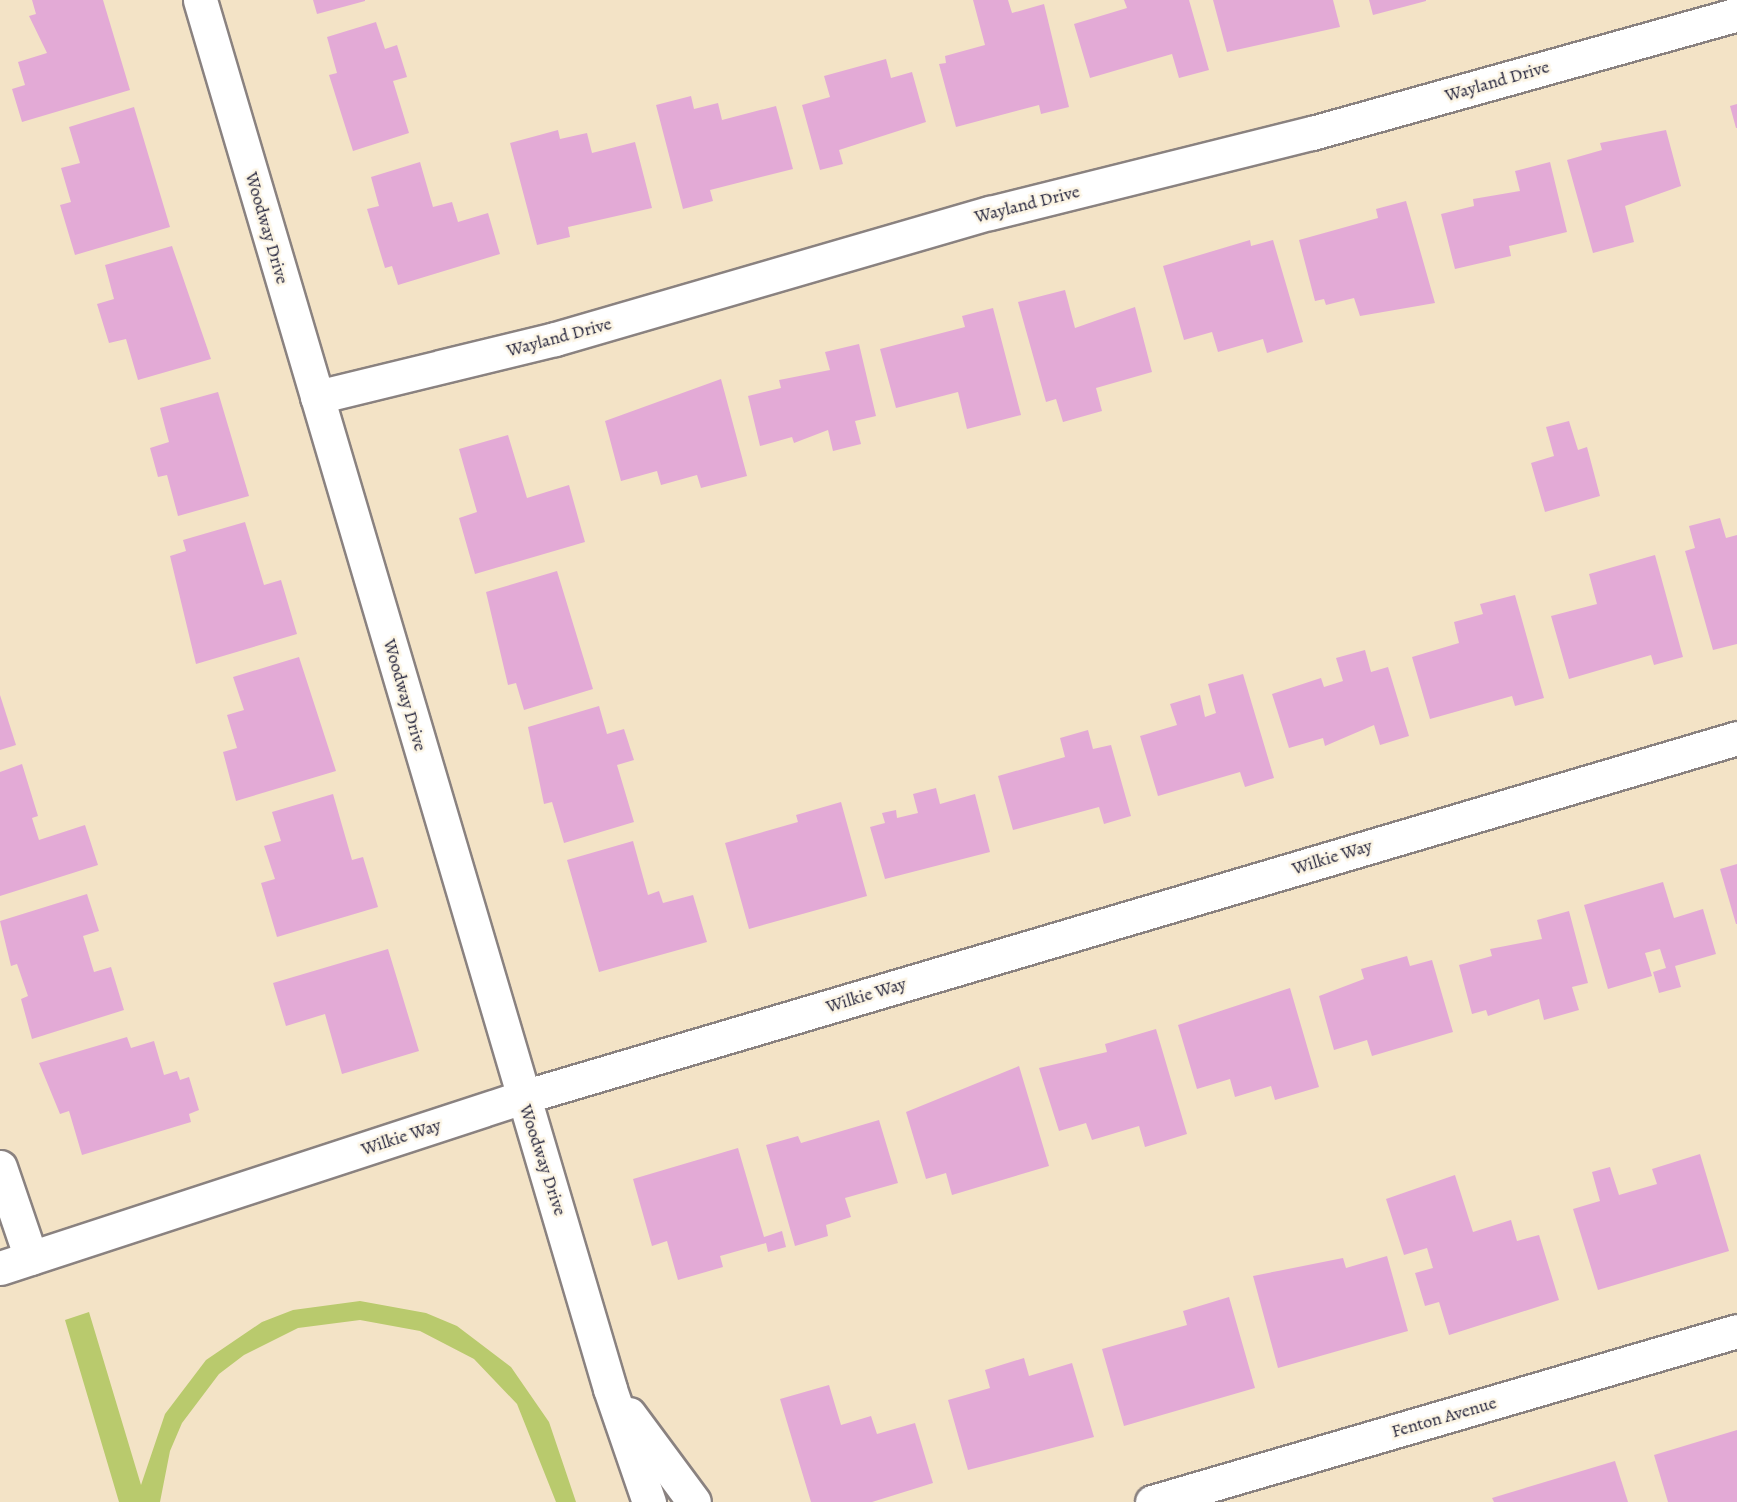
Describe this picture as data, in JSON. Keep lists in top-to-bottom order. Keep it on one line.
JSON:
{"streets":{"street":["Wayland Drive","Woodway Drive","Wilkie Way","Fenton Avenue"]},"crossings":[["Wayland Drive","Woodway Drive"],["Woodway Drive","Wilkie Way"]]}
